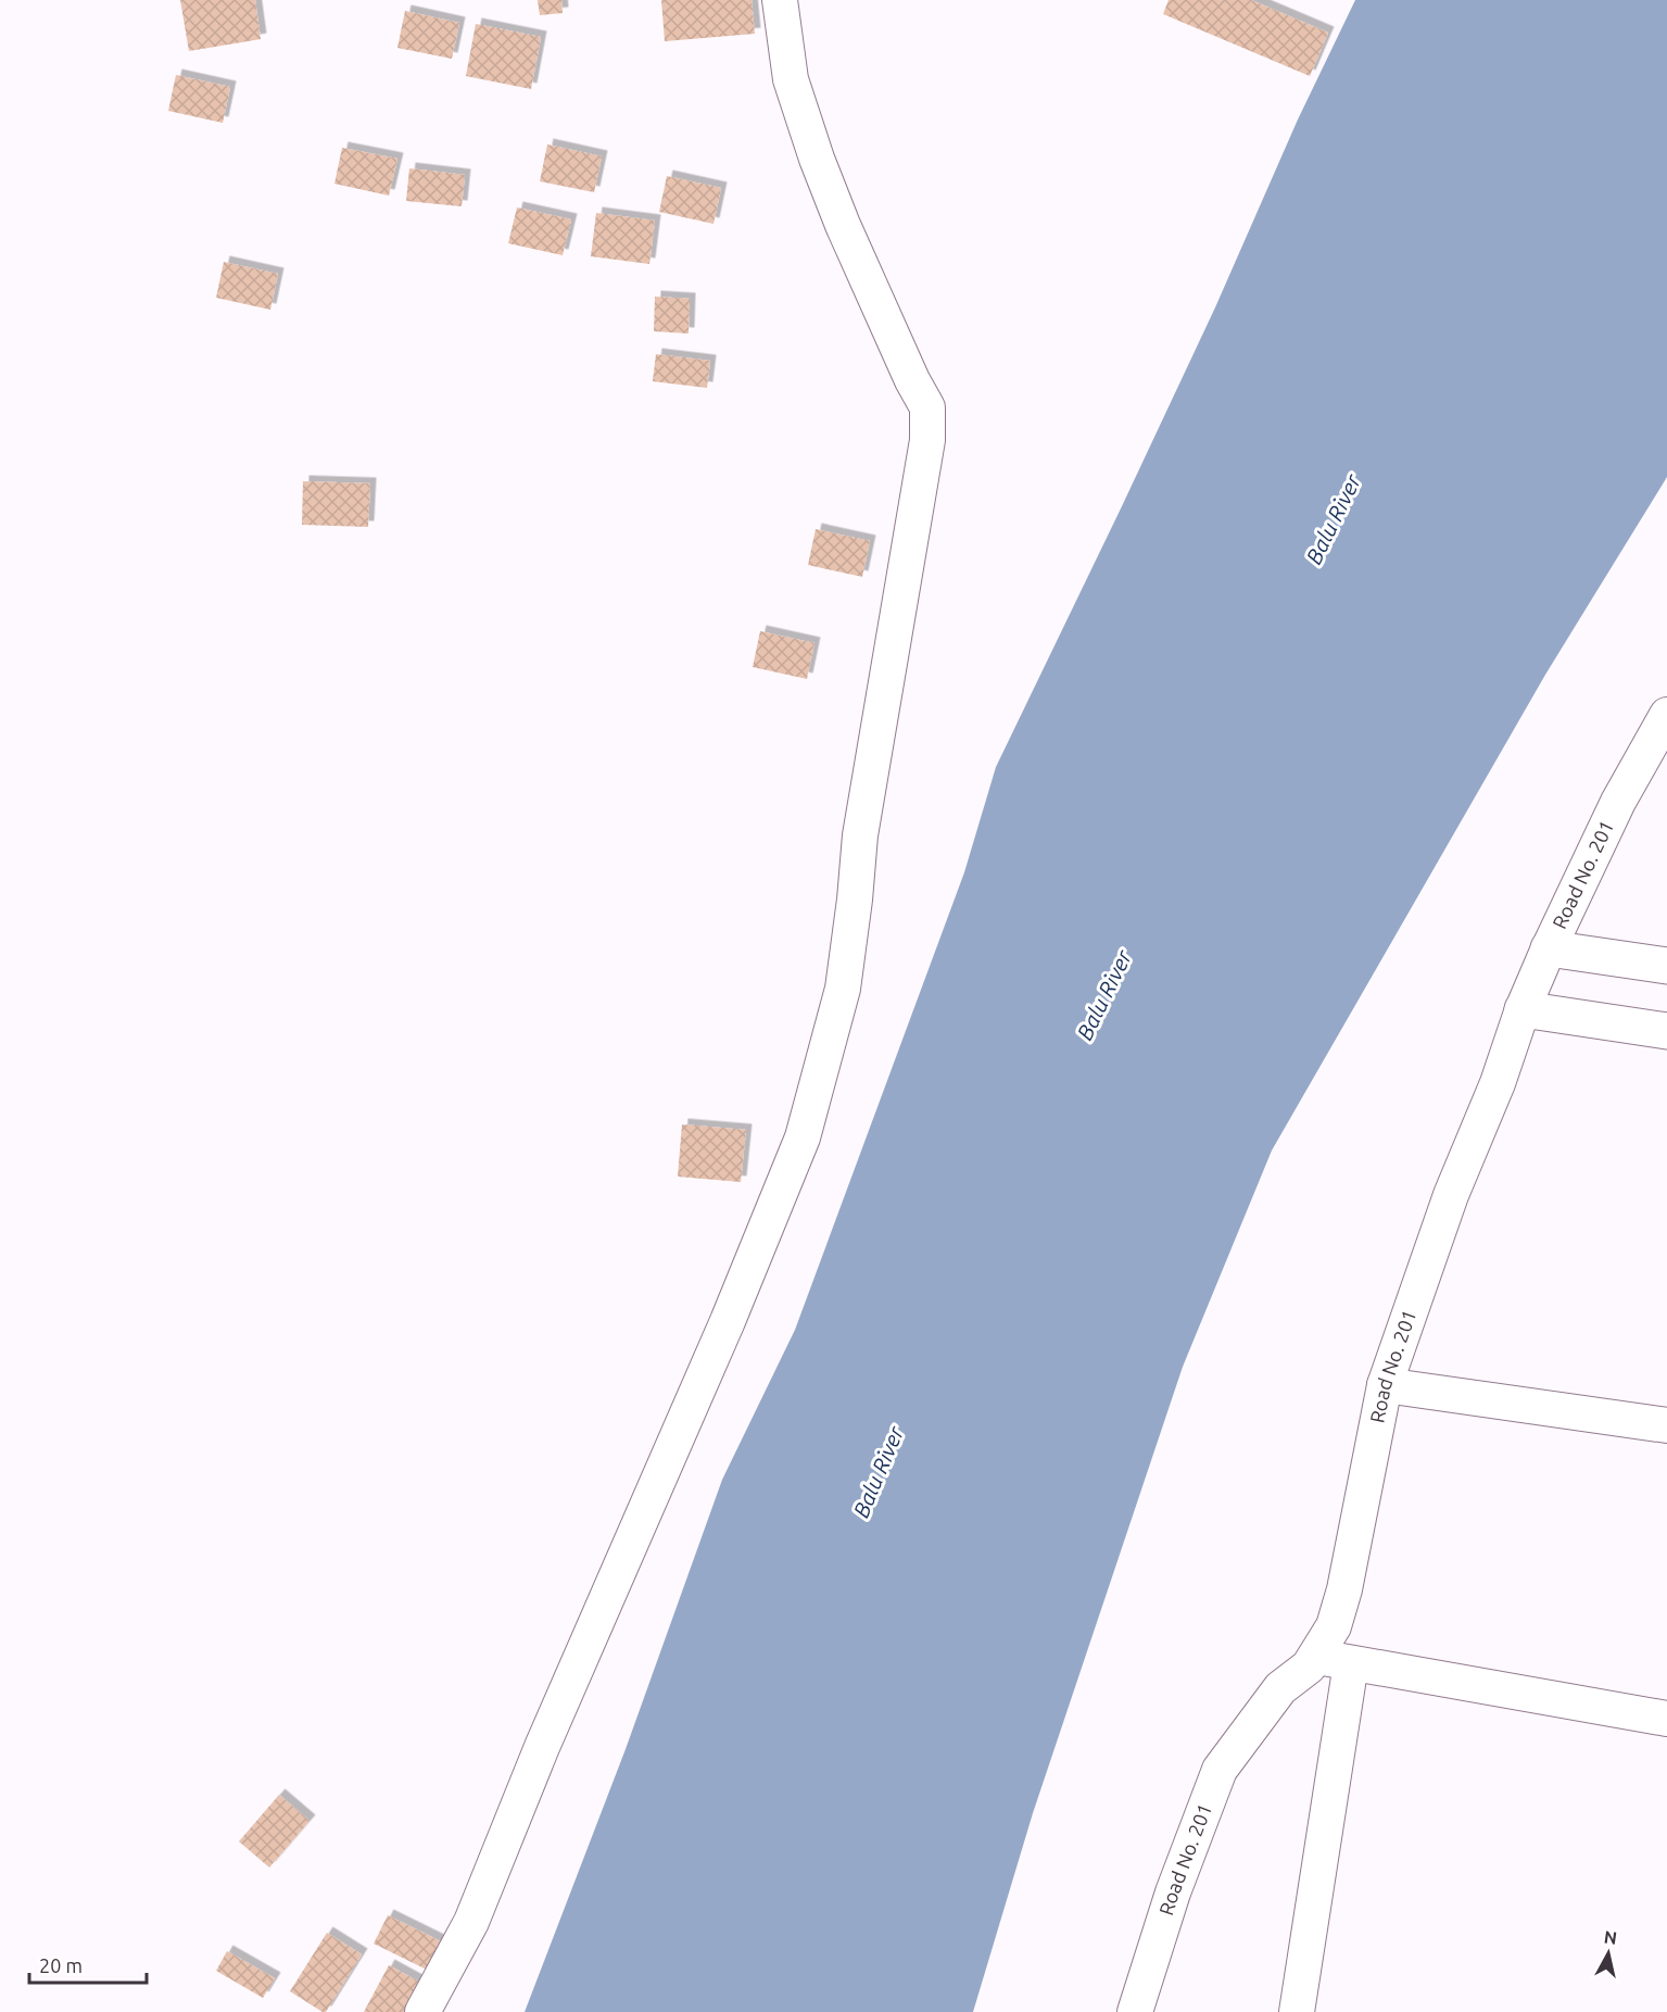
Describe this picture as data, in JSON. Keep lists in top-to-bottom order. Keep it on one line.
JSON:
{"streets":{"street":["Road No. 201"]},"water":["Balu River"],"scale_bar":"20 m","north":"top"}
